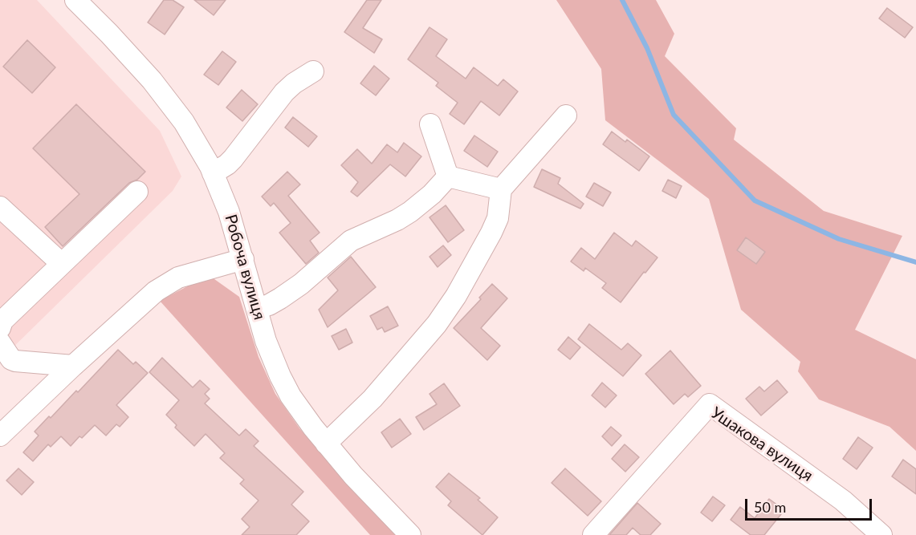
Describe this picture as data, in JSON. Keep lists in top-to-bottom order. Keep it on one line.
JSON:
{"streets":{"street":["Робоча вулиця","Ушакова вулиця"]},"scale_bar":"50 m"}
